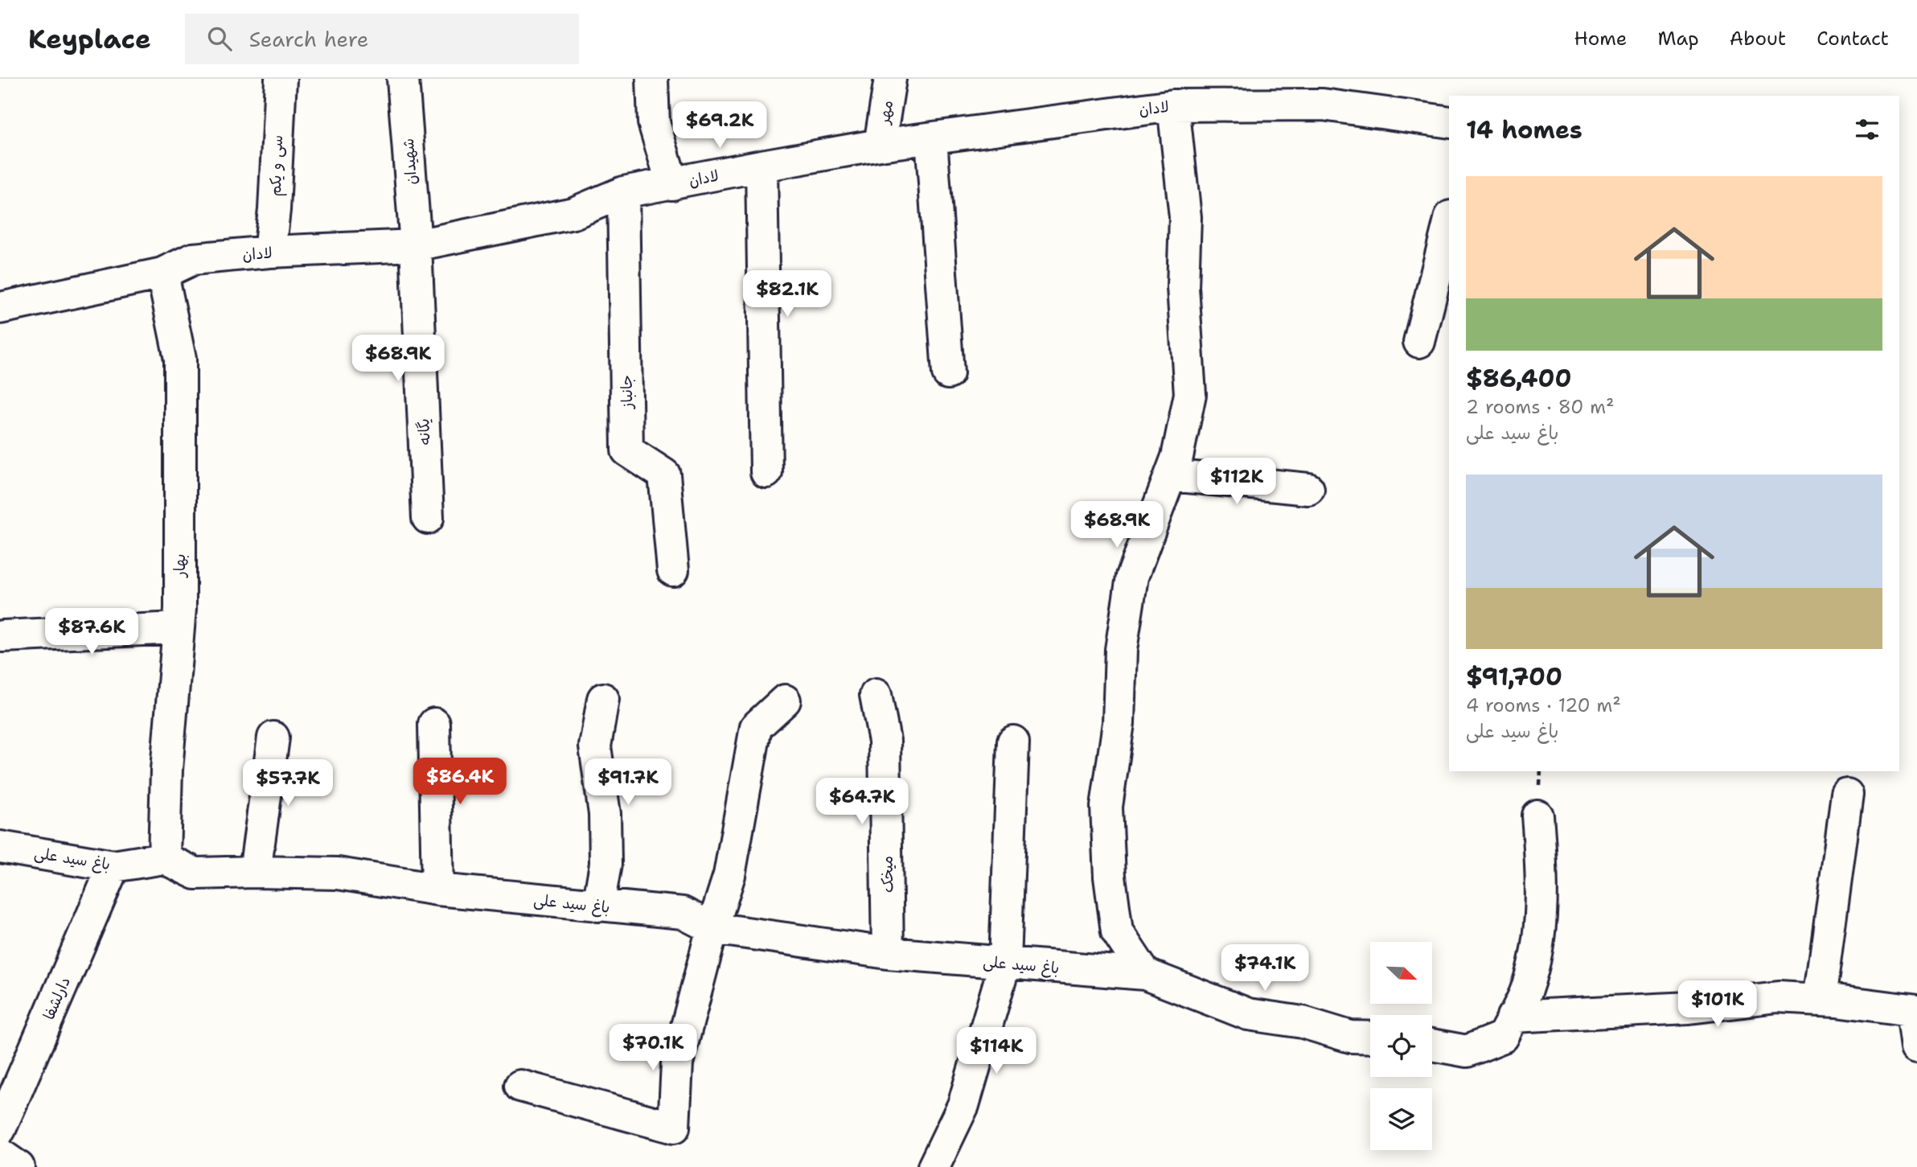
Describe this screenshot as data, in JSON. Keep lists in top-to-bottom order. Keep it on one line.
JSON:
{"streets":{"street":["لادان","مهر","شهیدان","سی و یکم","جانباز","یگانه","بهار","باغ سید علی","میخک","دارلشفا"]},"crossings":[["لادان","مهر"],["لادان","شهیدان"],["لادان","سی و یکم"],["لادان","جانباز"],["لادان","یگانه"],["لادان","بهار"],["شهیدان","یگانه"],["بهار","باغ سید علی"],["باغ سید علی","میخک"],["باغ سید علی","دارلشفا"]],"north":"bottom right","page":{"header":"Keyplace","search":"Search here","nav":["Home","Map","About","Contact"],"heading":"14 homes","price":["$69.2K","$82.1K","$68.9K","$112K","$68.9K","$87.6K","$86.4K","$91.7K","$57.7K","$64.7K","$74.1K","$101K","$70.1K","$114K"],"list":[{"name":"$86,400","note":"2 rooms · 80 m² · باغ سید علی"},{"name":"$91,700","note":"4 rooms · 120 m² · باغ سید علی"}]}}
